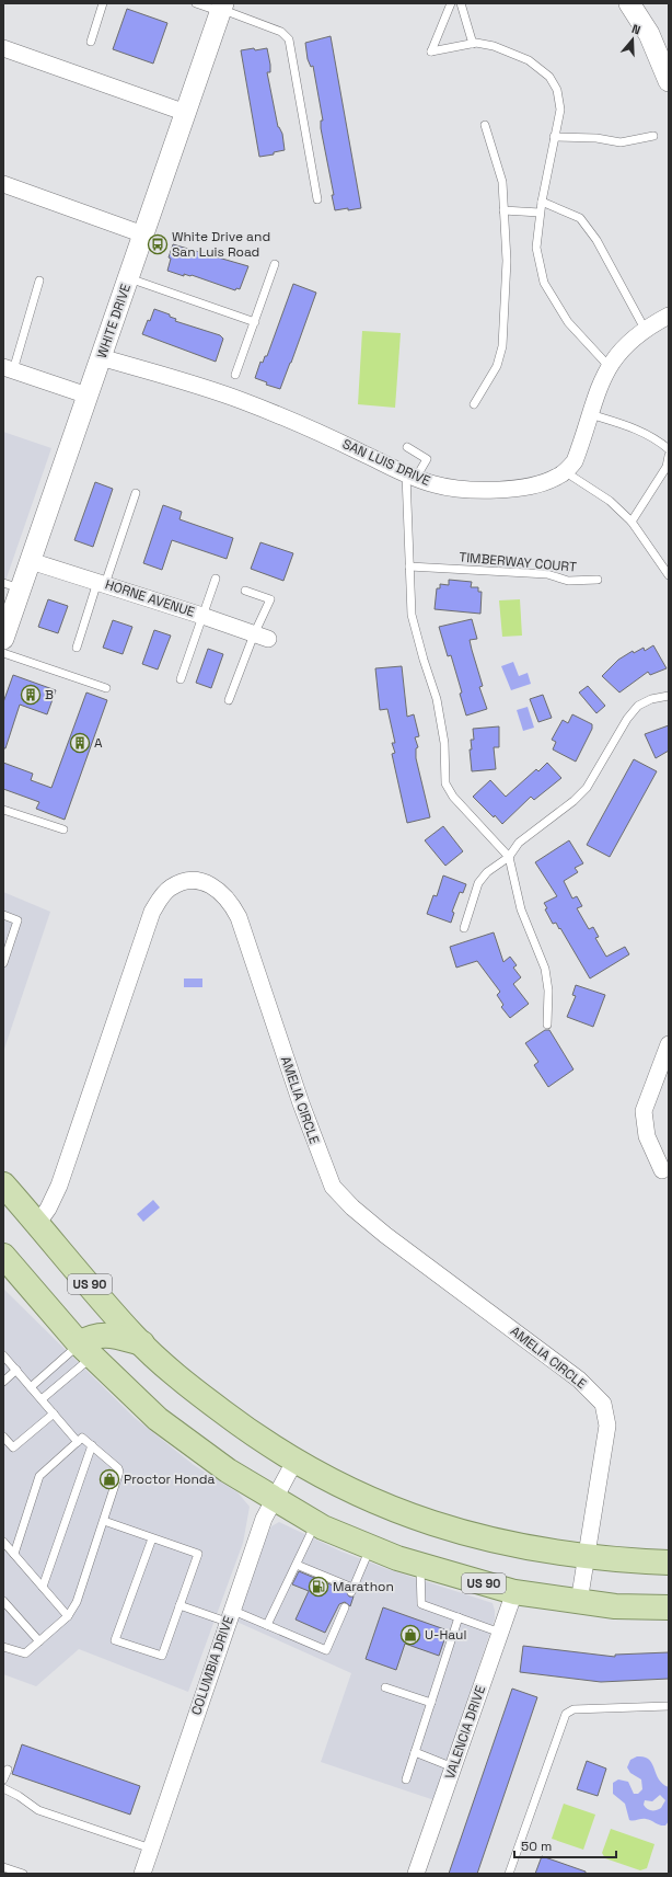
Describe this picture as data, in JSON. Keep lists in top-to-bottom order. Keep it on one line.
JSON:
{"streets":{"main road":["US 90"],"street":["WHITE DRIVE","SAN LUIS DRIVE","HORNE AVENUE","AMELIA CIRCLE","COLUMBIA DRIVE","VALENCIA DRIVE"],"lane":["TIMBERWAY COURT"]},"crossings":[["WHITE DRIVE","SAN LUIS DRIVE"],["WHITE DRIVE","HORNE AVENUE"],["AMELIA CIRCLE","US 90"],["US 90","COLUMBIA DRIVE"],["US 90","VALENCIA DRIVE"]],"places":{"bus stop":["White Drive and San Luis Road"],"building":["B","A"],"shop":["Proctor Honda","U-Haul"],"fuel station":["Marathon"]},"scale_bar":"50 m","north":"top"}
